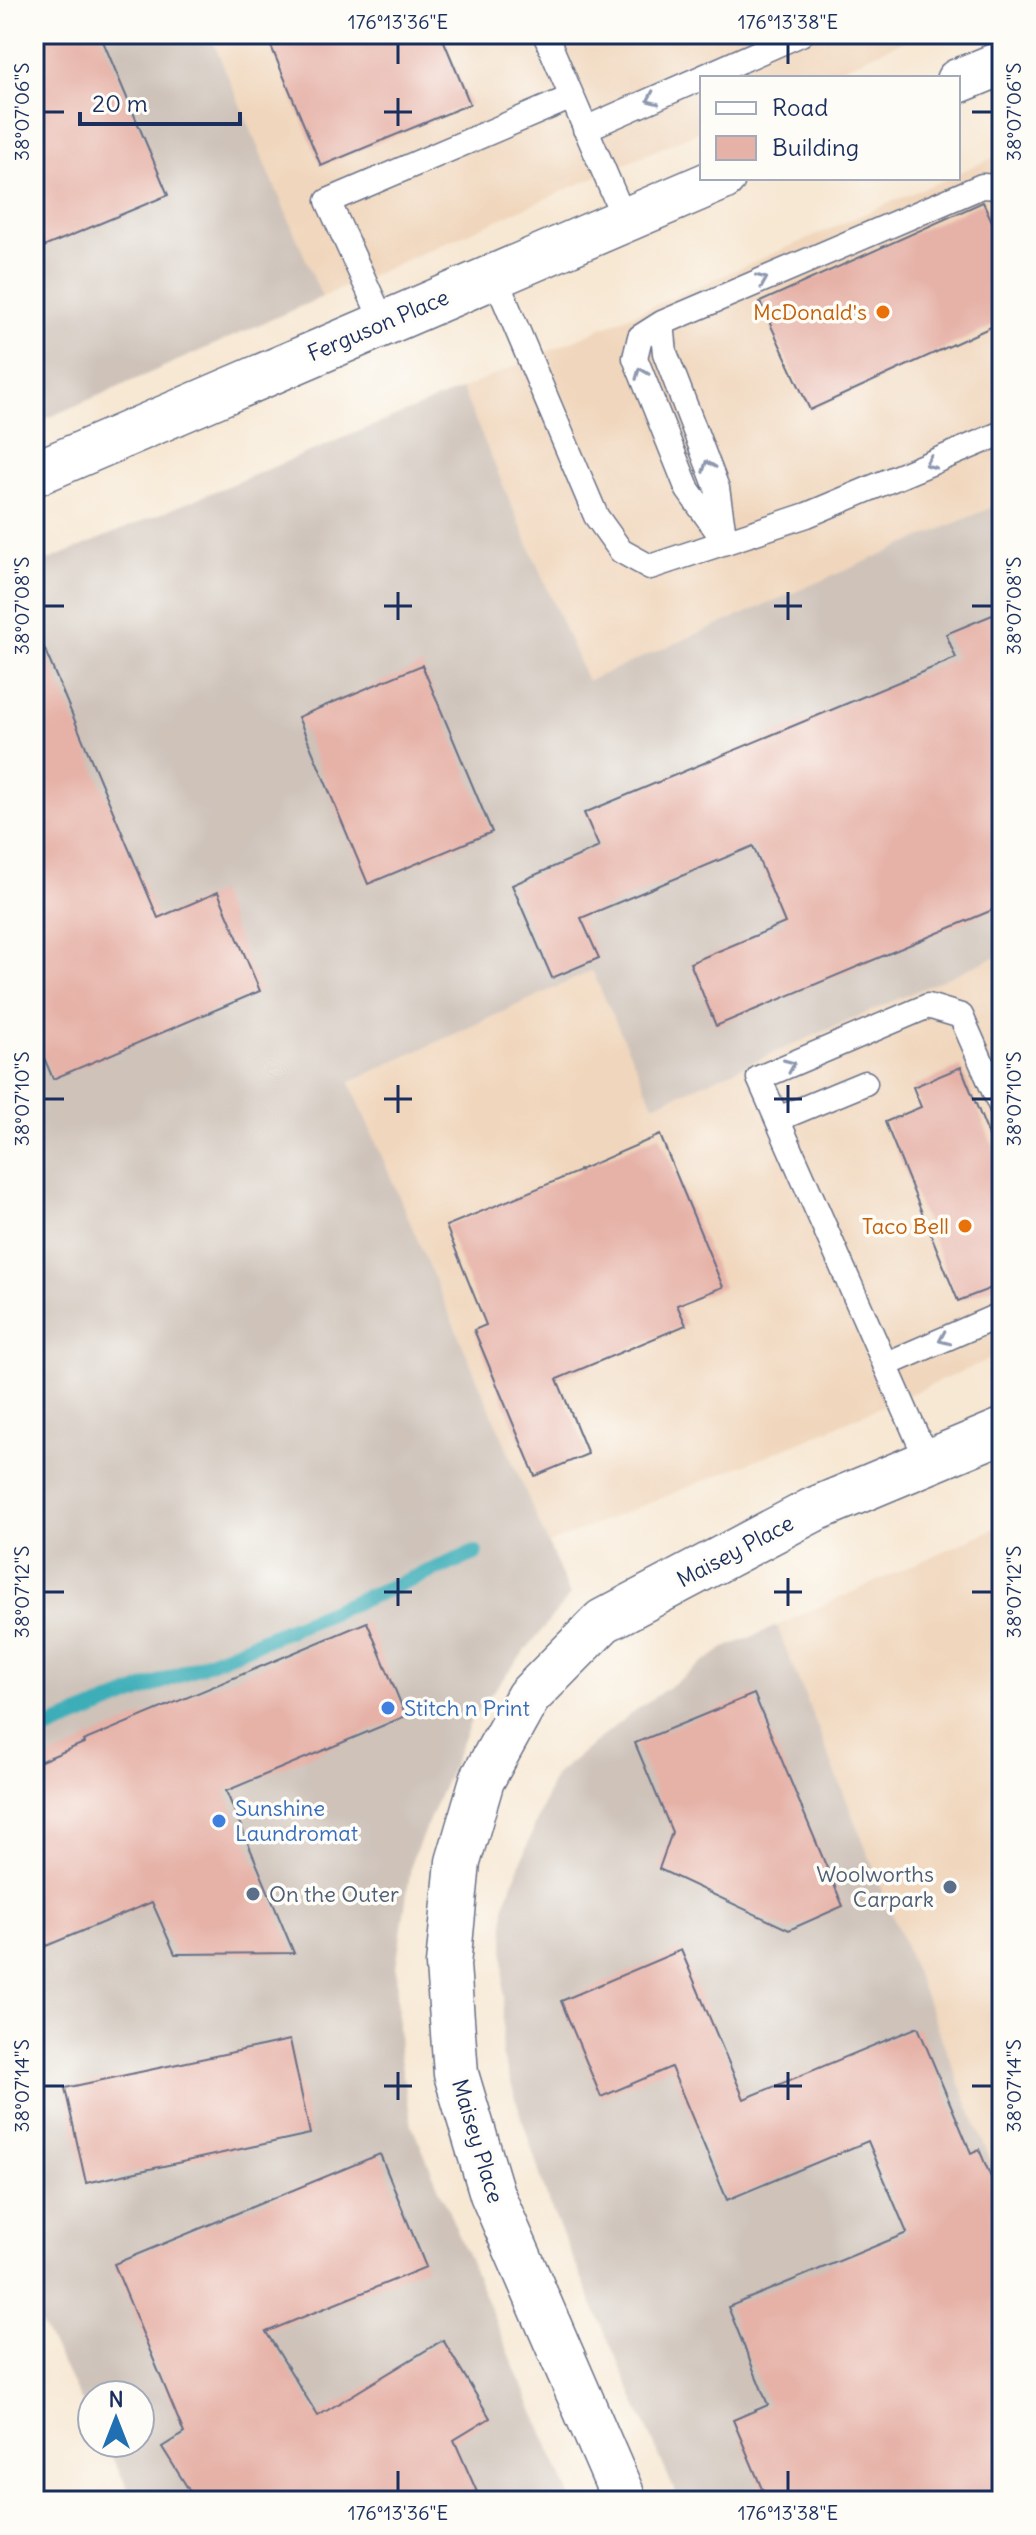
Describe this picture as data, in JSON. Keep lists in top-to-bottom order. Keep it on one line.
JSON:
{"streets":{"street":["Ferguson Place","Maisey Place"]},"places":["McDonald's","Taco Bell","Stitch n Print","Sunshine Laundromat","Woolworths Carpark","On the Outer"],"legend":["Road","Building"],"scale_bar":"20 m","north":"top","coordinates":["176°13'36\"E","176°13'38\"E","38°07'06\"S","38°07'08\"S","38°07'10\"S","38°07'12\"S","38°07'14\"S"]}
